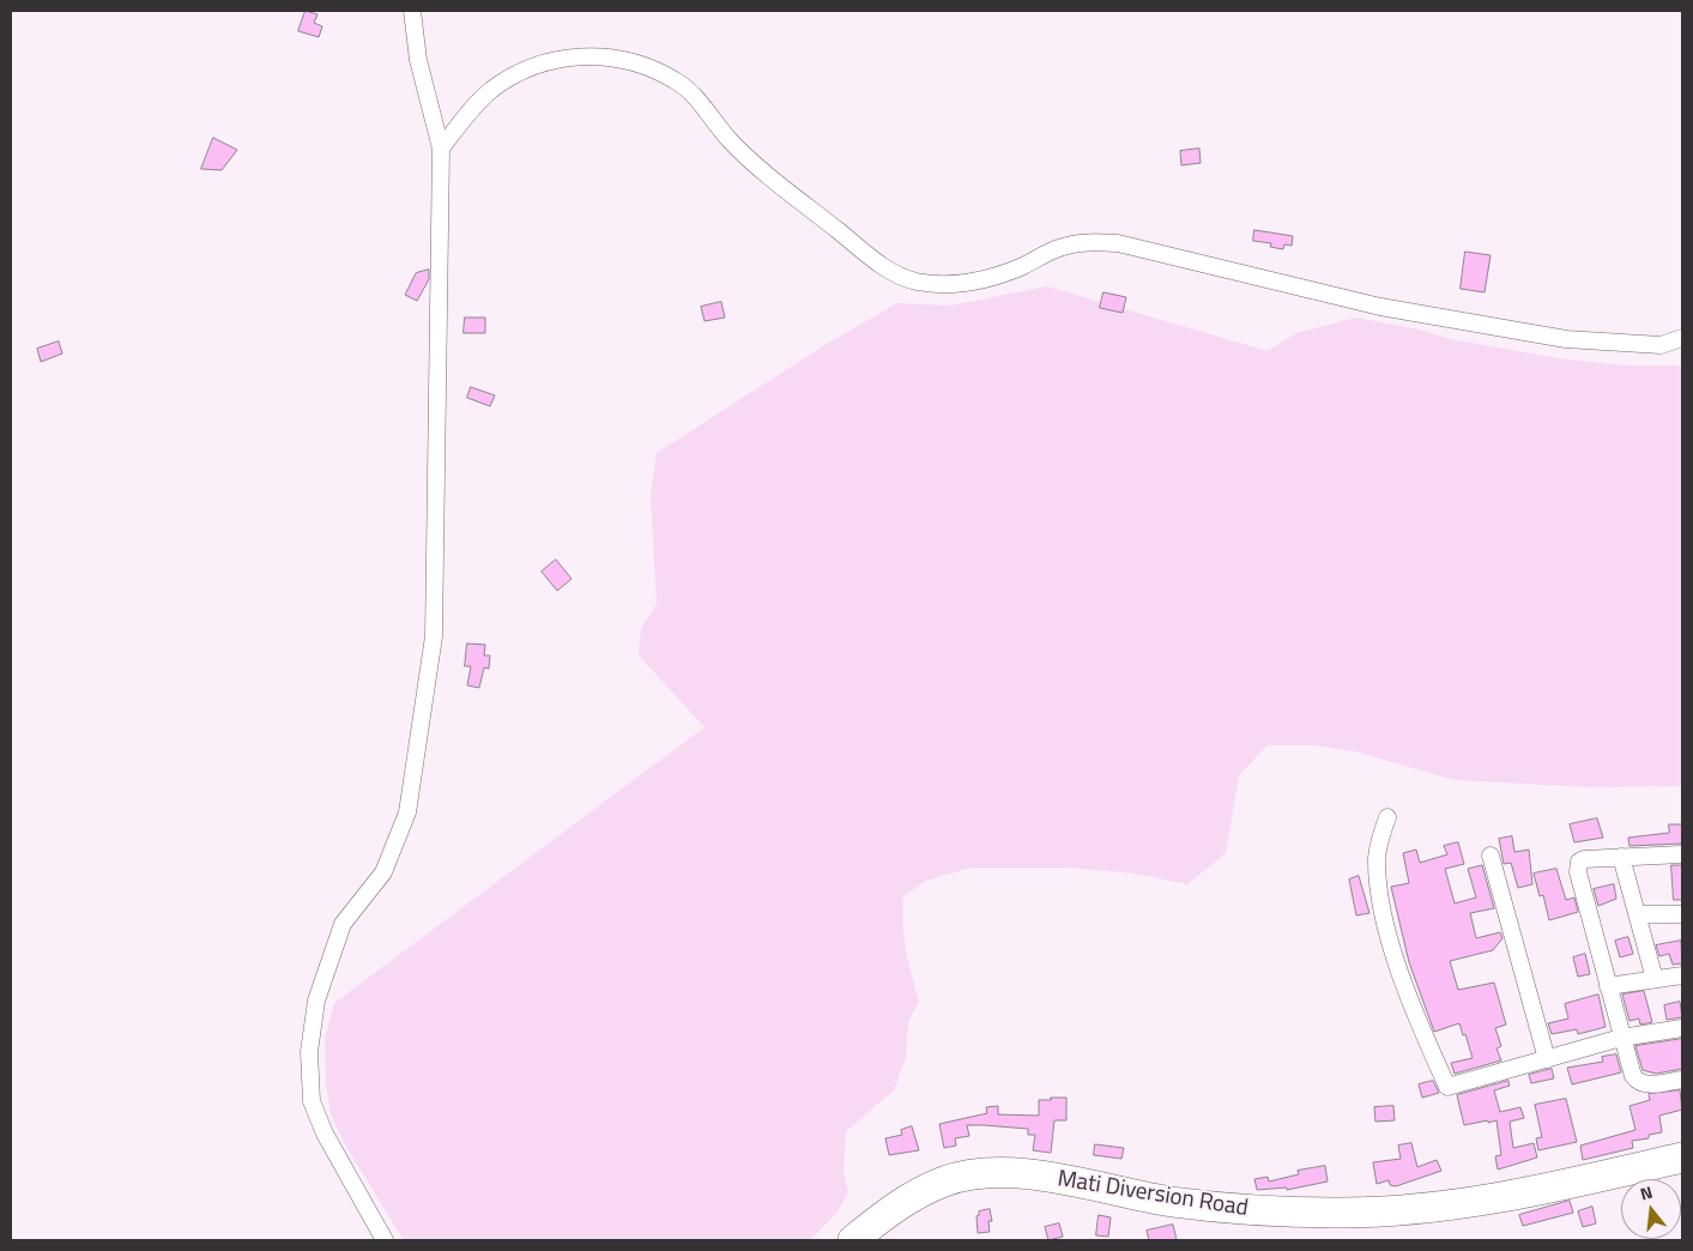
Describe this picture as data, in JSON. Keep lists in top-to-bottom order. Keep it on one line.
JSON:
{"streets":{"highway":["Mati Diversion Road"]},"north":"top"}
